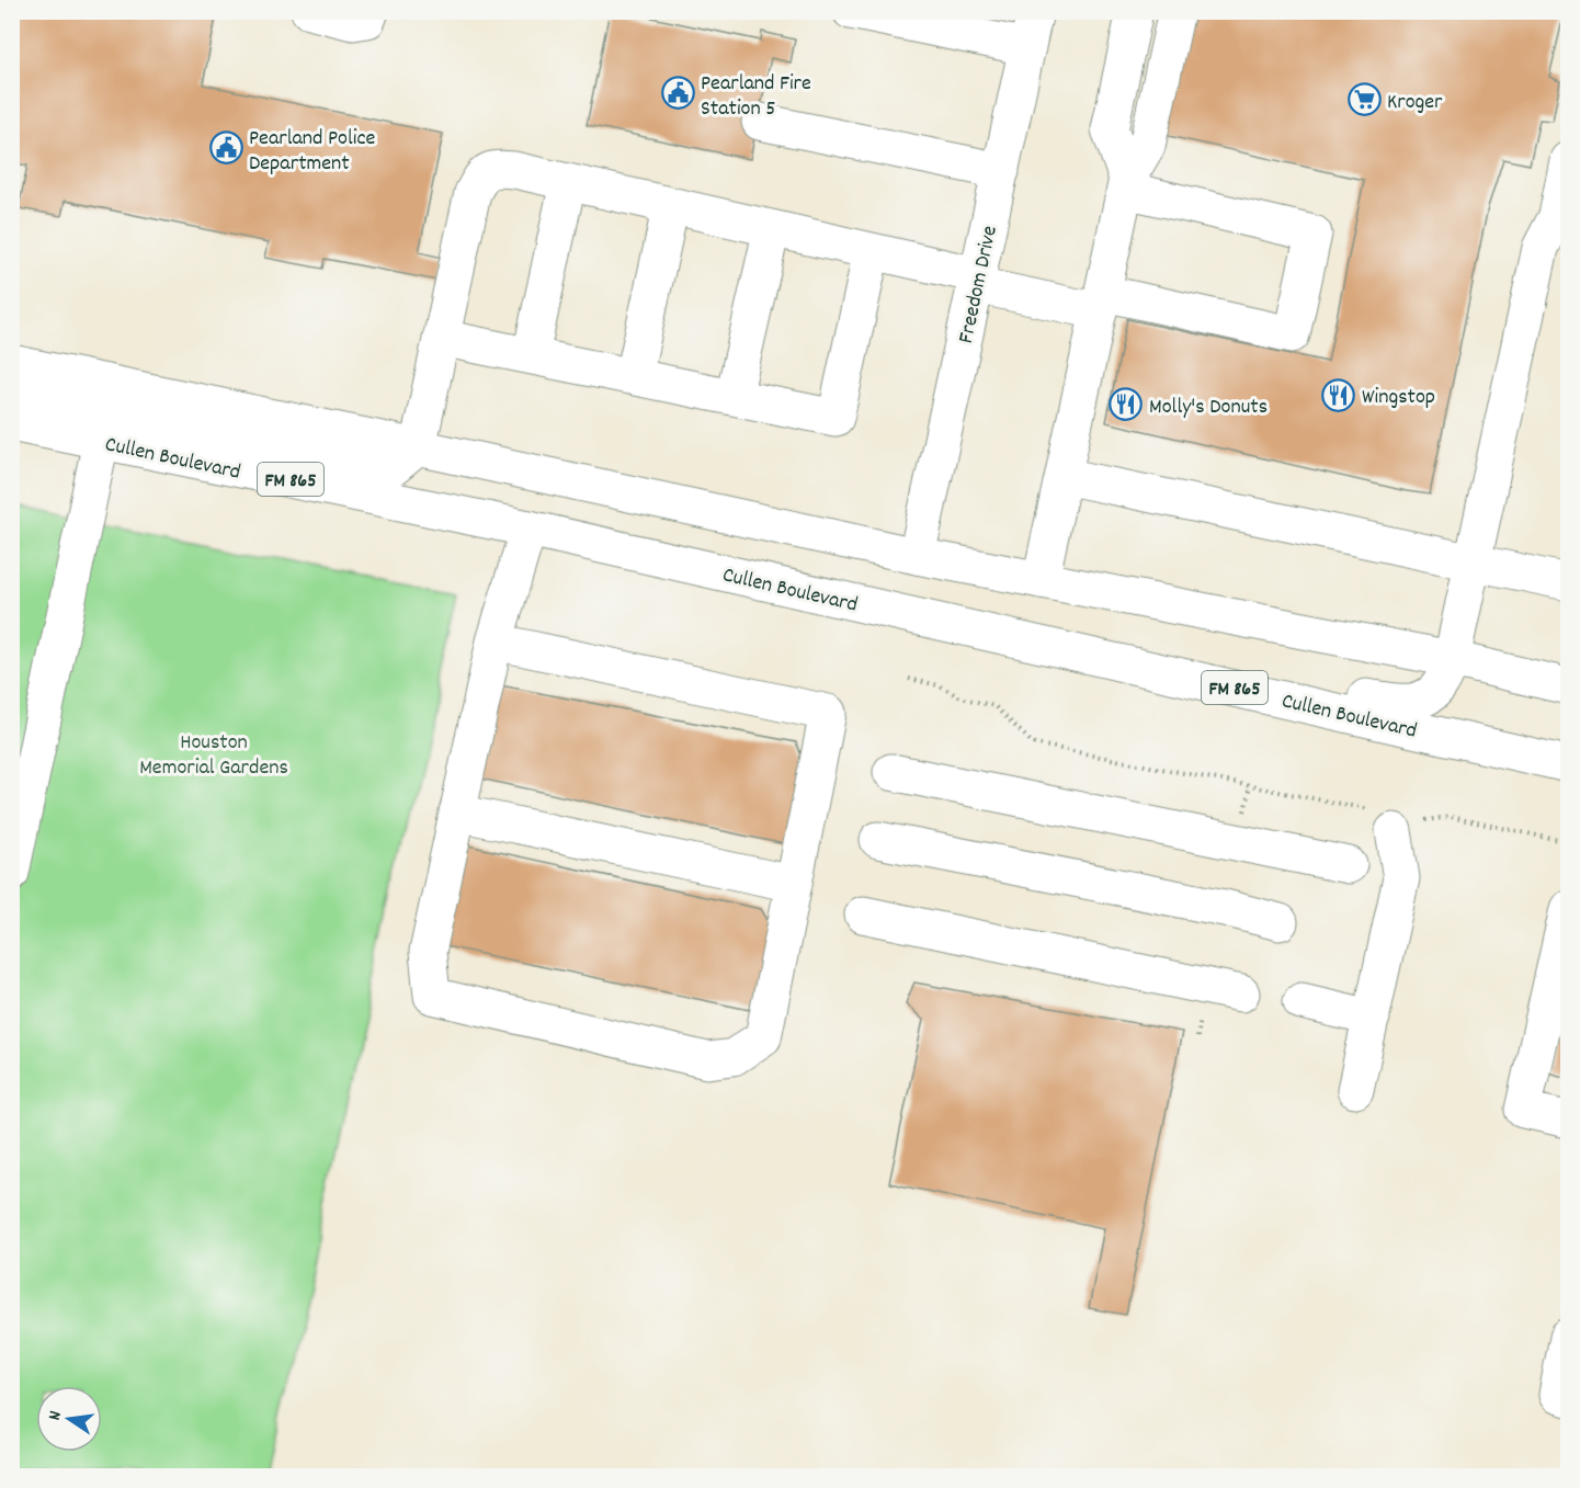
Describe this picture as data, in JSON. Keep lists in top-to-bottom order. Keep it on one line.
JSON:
{"streets":{"main road":["Freedom Drive","Cullen Boulevard","FM 865"]},"crossings":[["Freedom Drive","Cullen Boulevard"]],"parks":["Houston Memorial Gardens"],"places":{"public building":["Pearland Fire Station 5","Pearland Police Department"],"supermarket":["Kroger"],"restaurant":["Wingstop","Molly's Donuts"]},"north":"left"}
